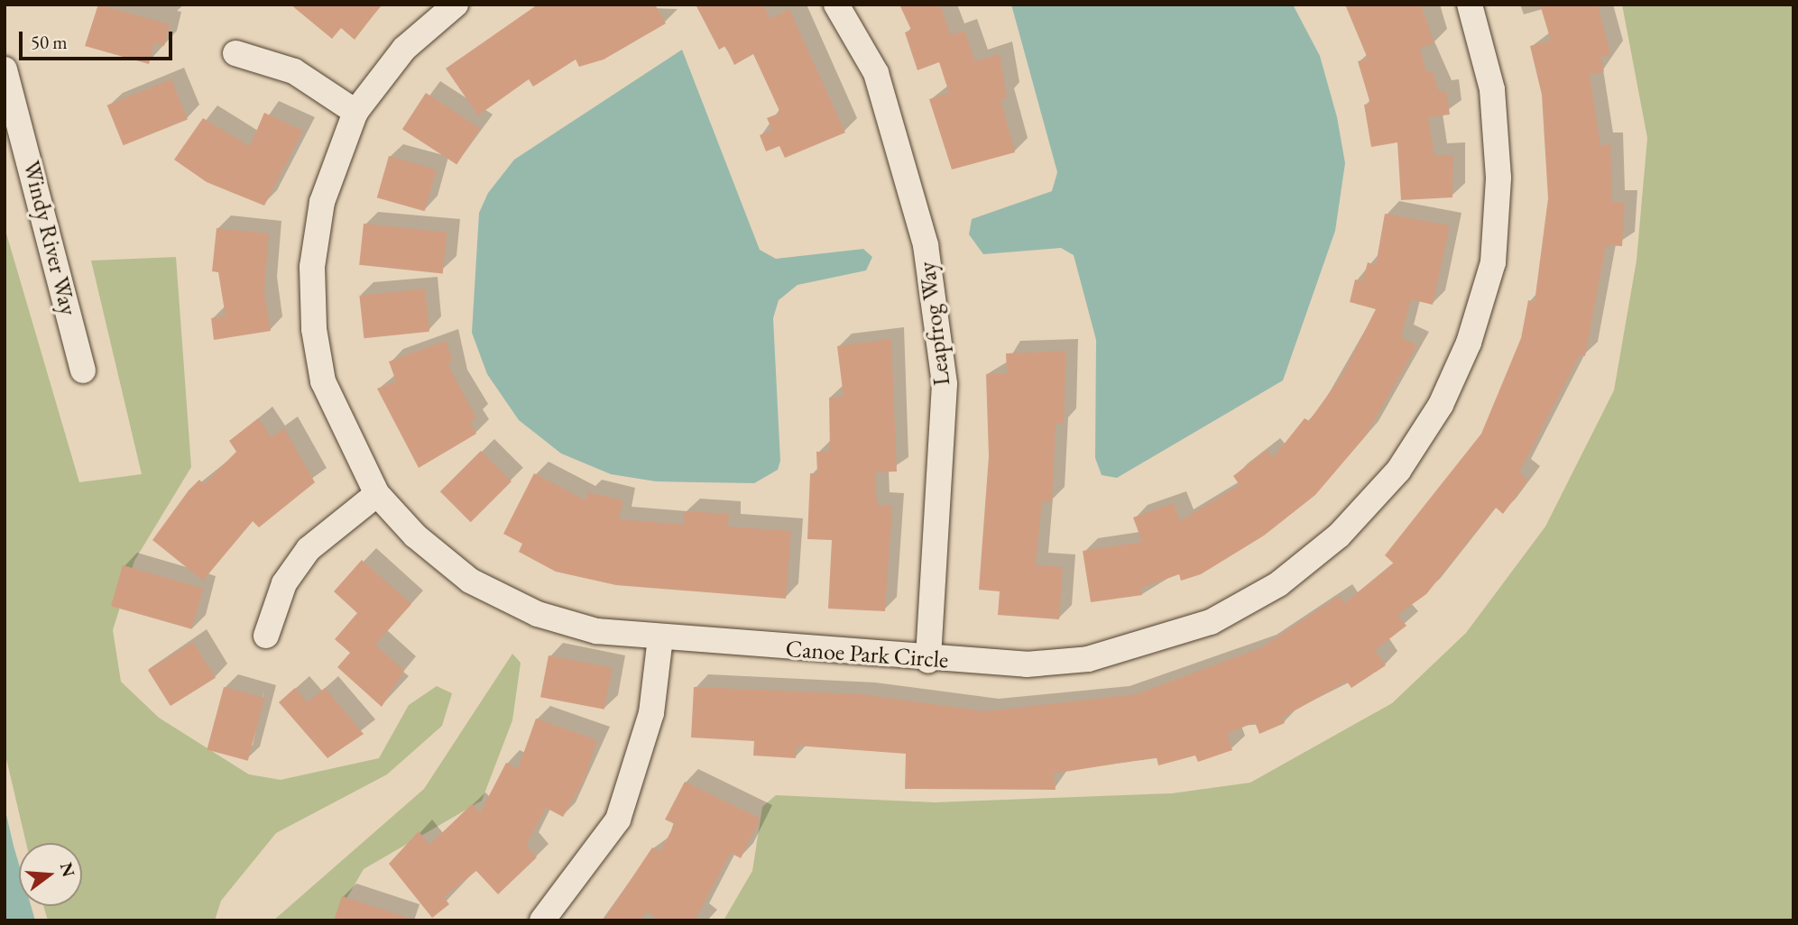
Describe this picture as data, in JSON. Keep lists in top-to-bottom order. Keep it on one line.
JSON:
{"streets":{"street":["Windy River Way","Leapfrog Way","Canoe Park Circle"]},"crossings":[["Leapfrog Way","Canoe Park Circle"]],"scale_bar":"50 m","north":"right"}
